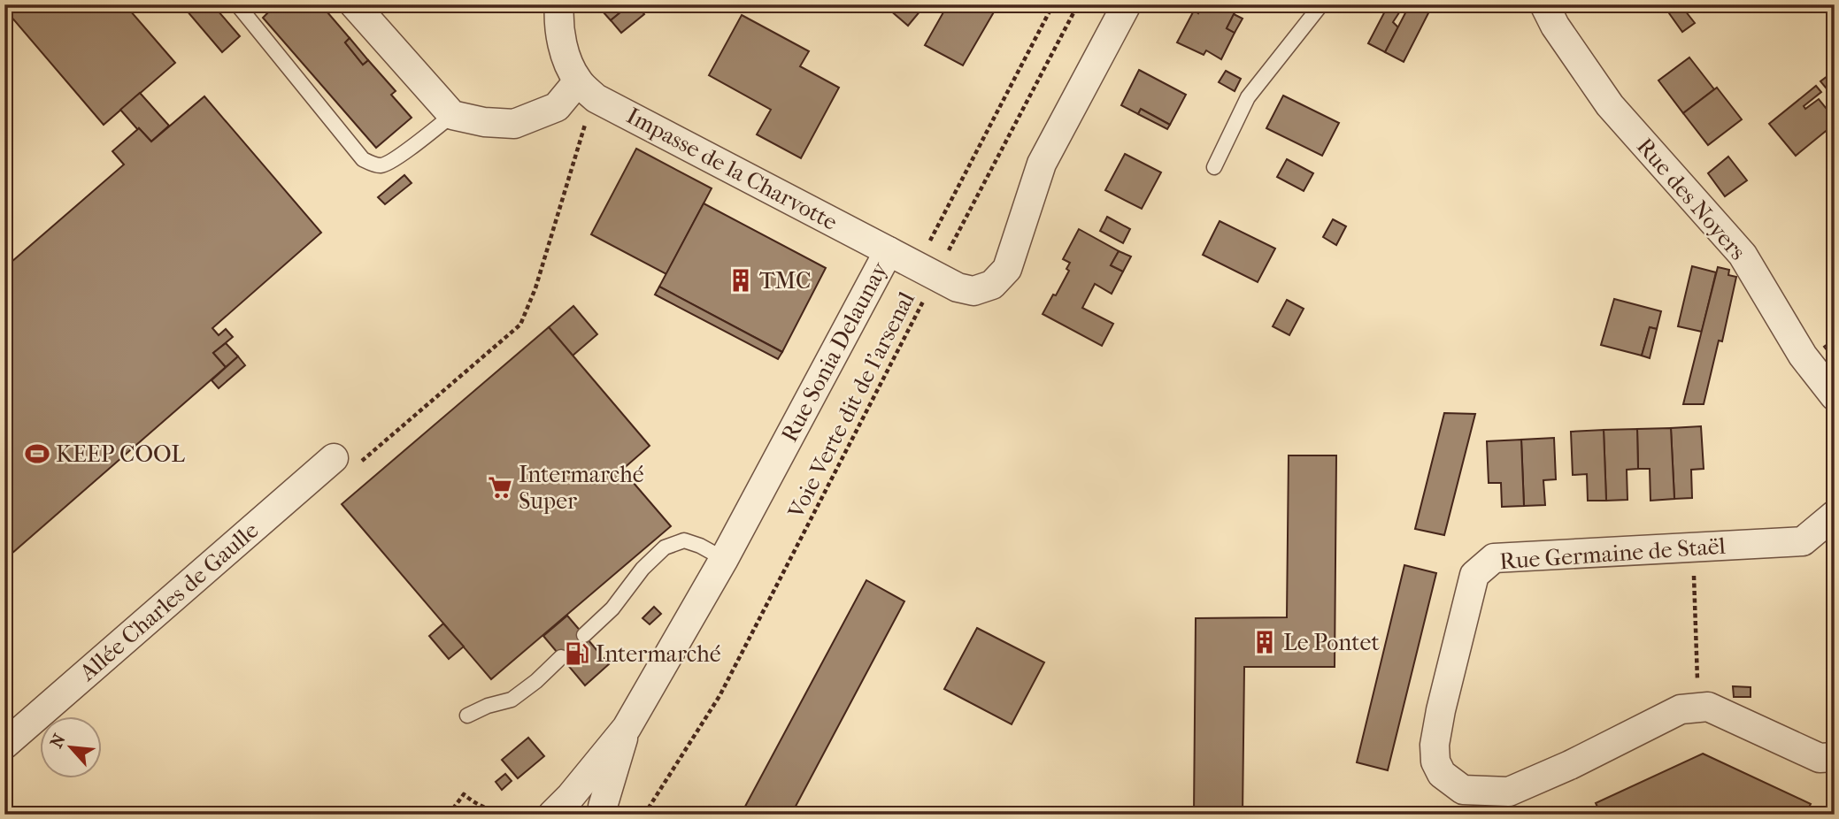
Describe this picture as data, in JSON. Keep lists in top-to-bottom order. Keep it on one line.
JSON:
{"streets":{"street":["Impasse de la Charvotte","Rue des Noyers","Rue Sonia Delaunay","Rue Germaine de Staël","Allée Charles de Gaulle"],"path":["Voie Verte dit de l'arsenal"]},"crossings":[["Impasse de la Charvotte","Rue Sonia Delaunay"],["Rue Sonia Delaunay","Voie Verte dit de l'arsenal"]],"places":{"building":["TMC","Le Pontet"],"sports":["KEEP COOL"],"supermarket":["Intermarché Super"],"fuel station":["Intermarché"]},"north":"top left"}
